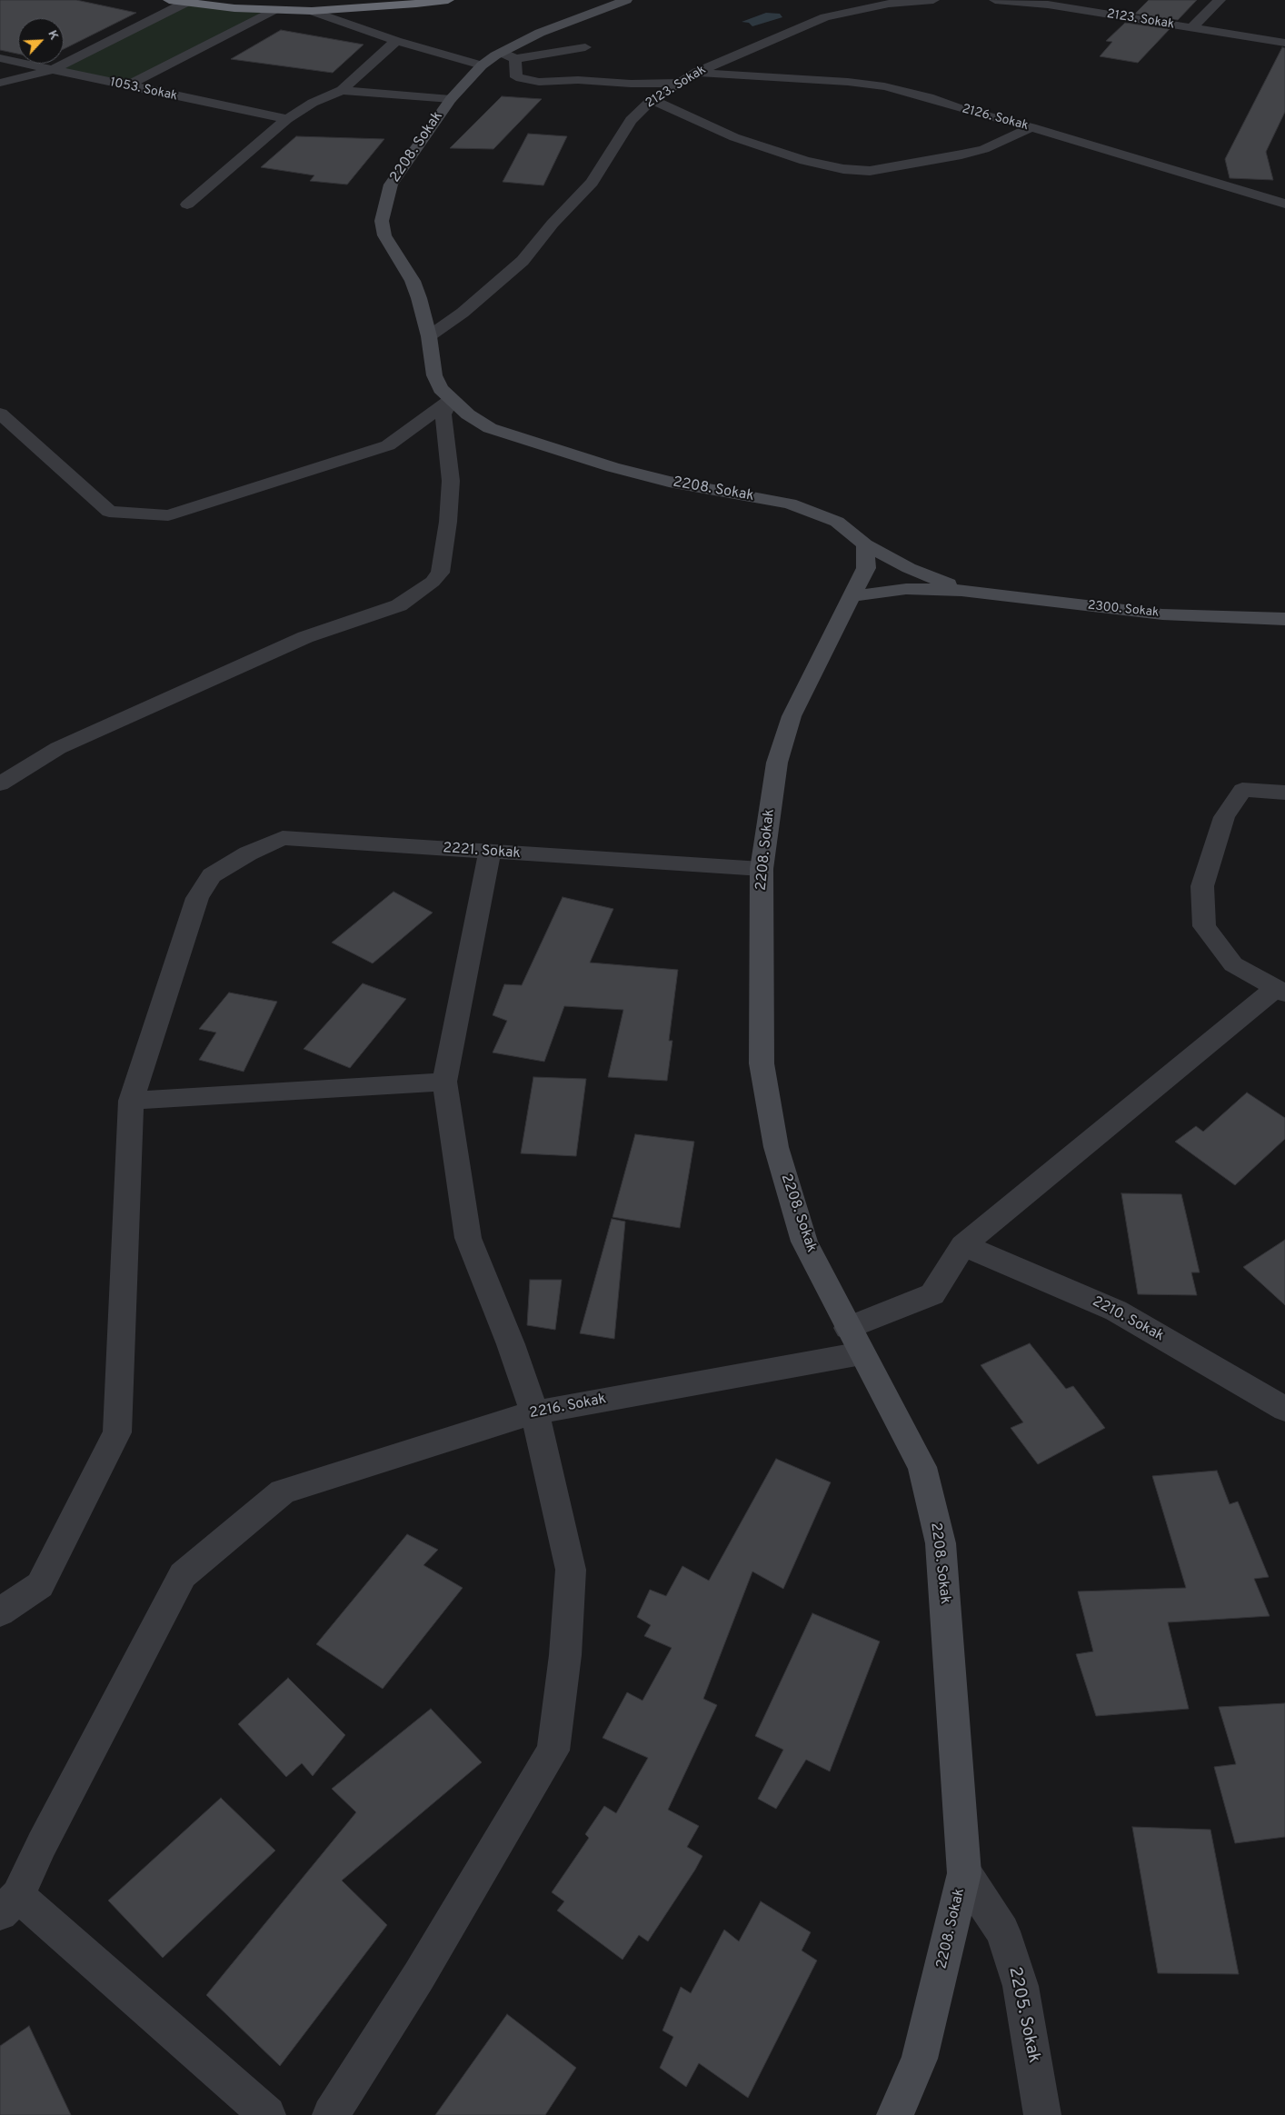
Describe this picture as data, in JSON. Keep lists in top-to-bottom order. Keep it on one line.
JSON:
{"streets":{"street":["2123. Sokak","1053. Sokak","2126. Sokak","2208. Sokak","2300. Sokak","2221. Sokak","2210. Sokak","2216. Sokak","2205. Sokak"]},"crossings":[["2123. Sokak","2126. Sokak"],["2123. Sokak","2208. Sokak"],["2208. Sokak","2221. Sokak"],["2208. Sokak","2216. Sokak"],["2208. Sokak","2205. Sokak"]],"north":"top right"}
